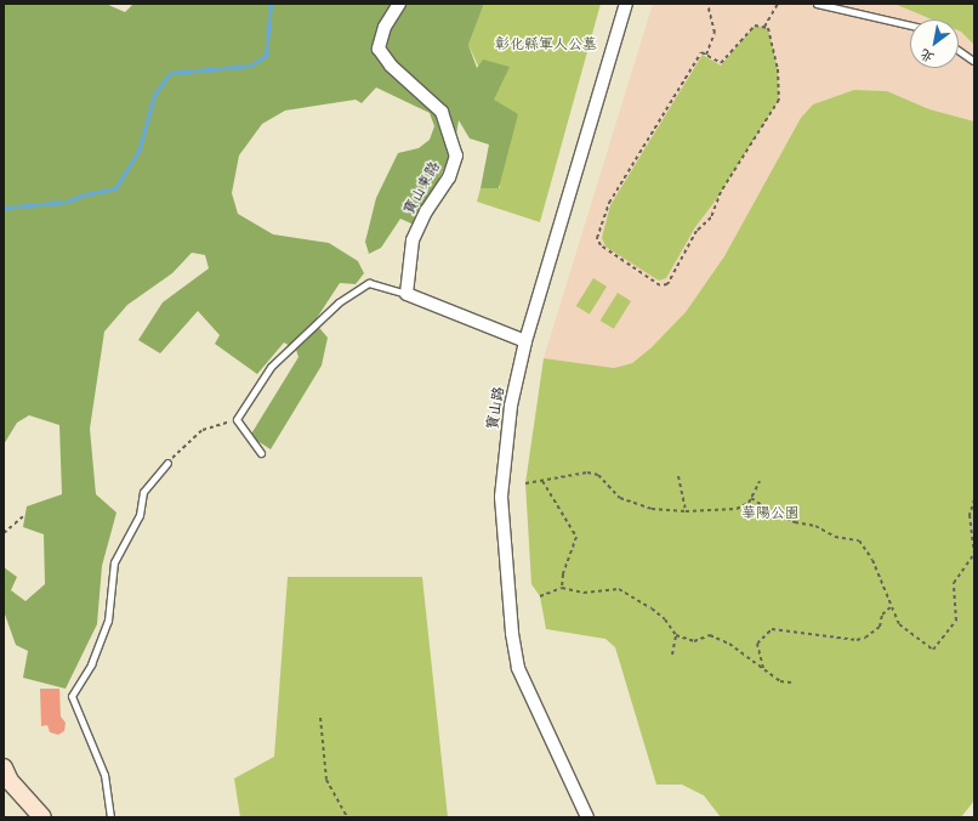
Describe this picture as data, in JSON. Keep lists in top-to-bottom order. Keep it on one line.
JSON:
{"streets":{"street":["寶山東路","寶山路"]},"parks":["彰化縣軍人公墓","華陽公園"],"north":"bottom left"}
